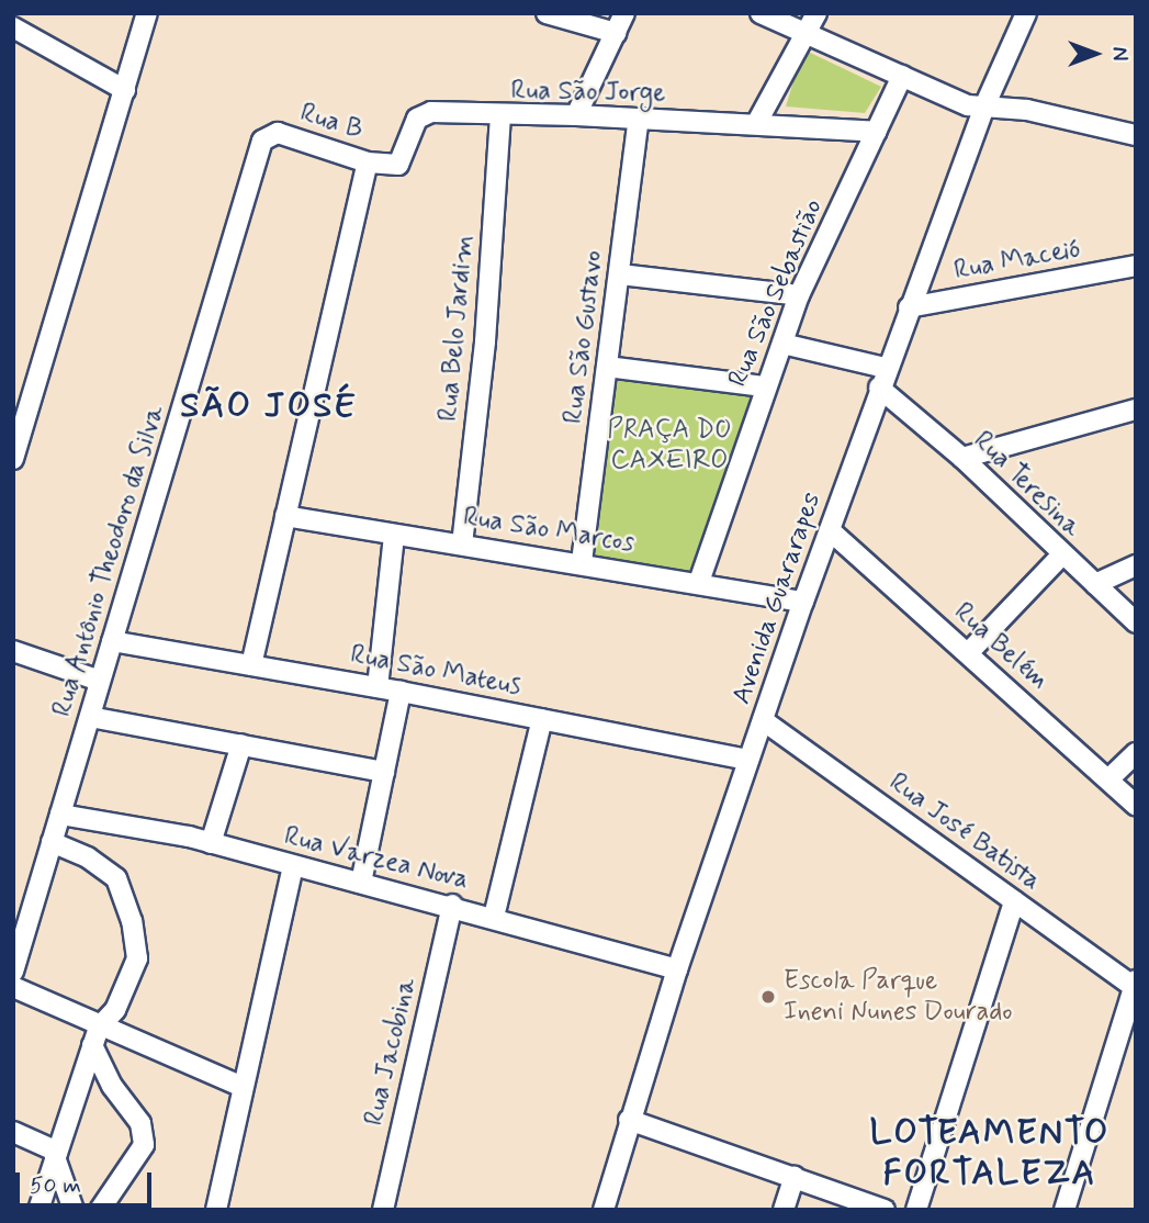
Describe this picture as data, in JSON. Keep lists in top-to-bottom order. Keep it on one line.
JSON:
{"streets":{"street":["Rua São Jorge","Rua B","Rua Maceió","Rua São Sebastião","Rua Belo Jardim","Rua São Gustavo","Rua Teresina","Rua São Marcos","Rua Antônio Theodoro da Silva","Avenida Guararapes","Rua Belém","Rua São Mateus","Rua José Batista","Rua Varzea Nova","Rua Jacobina"]},"crossings":[["Rua São Jorge","Rua B"],["Rua São Jorge","Rua São Sebastião"],["Rua São Jorge","Rua Belo Jardim"],["Rua São Jorge","Rua São Gustavo"],["Rua B","Rua Antônio Theodoro da Silva"],["Rua Maceió","Avenida Guararapes"],["Rua São Sebastião","Rua São Marcos"],["Rua Belo Jardim","Rua São Marcos"],["Rua São Gustavo","Rua São Marcos"],["Rua Teresina","Avenida Guararapes"],["Rua São Marcos","Avenida Guararapes"],["Rua Antônio Theodoro da Silva","Rua São Mateus"],["Rua Antônio Theodoro da Silva","Rua Varzea Nova"],["Avenida Guararapes","Rua Belém"],["Avenida Guararapes","Rua São Mateus"],["Avenida Guararapes","Rua José Batista"],["Avenida Guararapes","Rua Varzea Nova"],["Rua Varzea Nova","Rua Jacobina"]],"districts":["SÃO JOSÉ","LOTEAMENTO FORTALEZA"],"parks":["PRAÇA DO CAXEIRO"],"places":["Escola Parque Ineni Nunes Dourado"],"scale_bar":"50 m","north":"right"}
